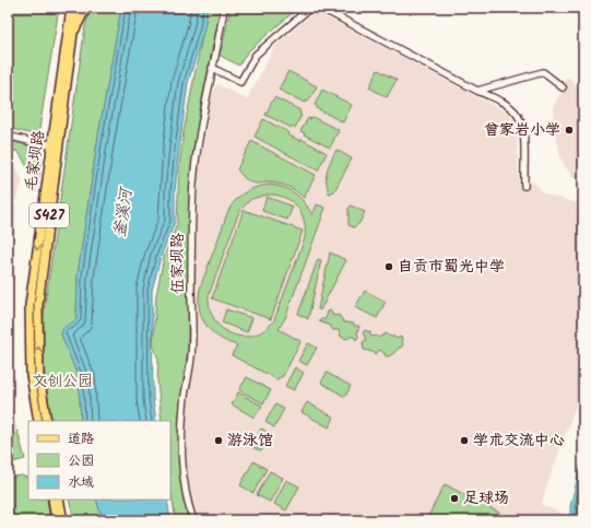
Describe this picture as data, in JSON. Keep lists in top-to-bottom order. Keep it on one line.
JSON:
{"streets":{"main road":["毛家坝路","S427"],"street":["伍家坝路"]},"water":["釜溪河"],"parks":["文创公园"],"places":["曾家岩小学","自贡市蜀光中学","游泳馆","学术交流中心","足球场"],"legend":["道路","公园","水域"]}
